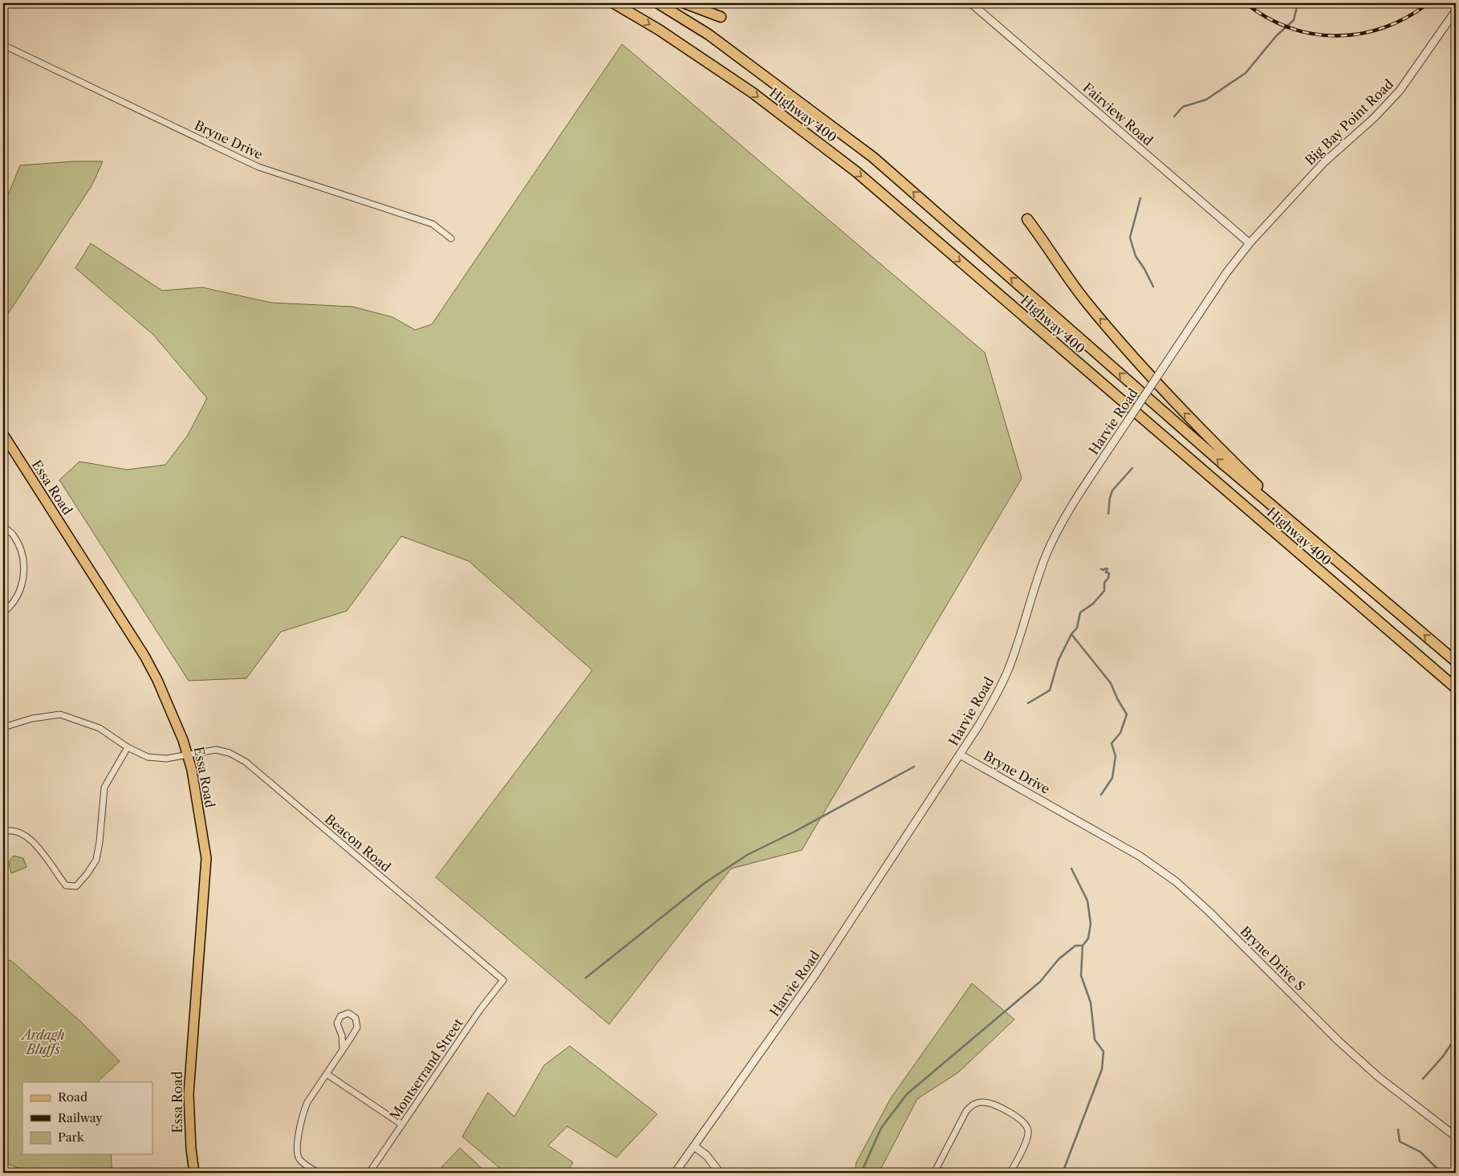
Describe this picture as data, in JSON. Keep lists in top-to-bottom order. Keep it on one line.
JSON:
{"streets":{"highway":["Highway 400"],"main road":["Essa Road"],"street":["Fairview Road","Big Bay Point Road","Bryne Drive","Harvie Road","Beacon Road","Bryne Drive S","Montserrand Street"]},"crossings":[["Fairview Road","Big Bay Point Road"],["Fairview Road","Harvie Road"],["Big Bay Point Road","Harvie Road"],["Bryne Drive","Harvie Road"],["Bryne Drive","Bryne Drive S"],["Essa Road","Beacon Road"],["Beacon Road","Montserrand Street"]],"parks":["Ardagh Bluffs"],"legend":["Road","Railway","Park"]}
